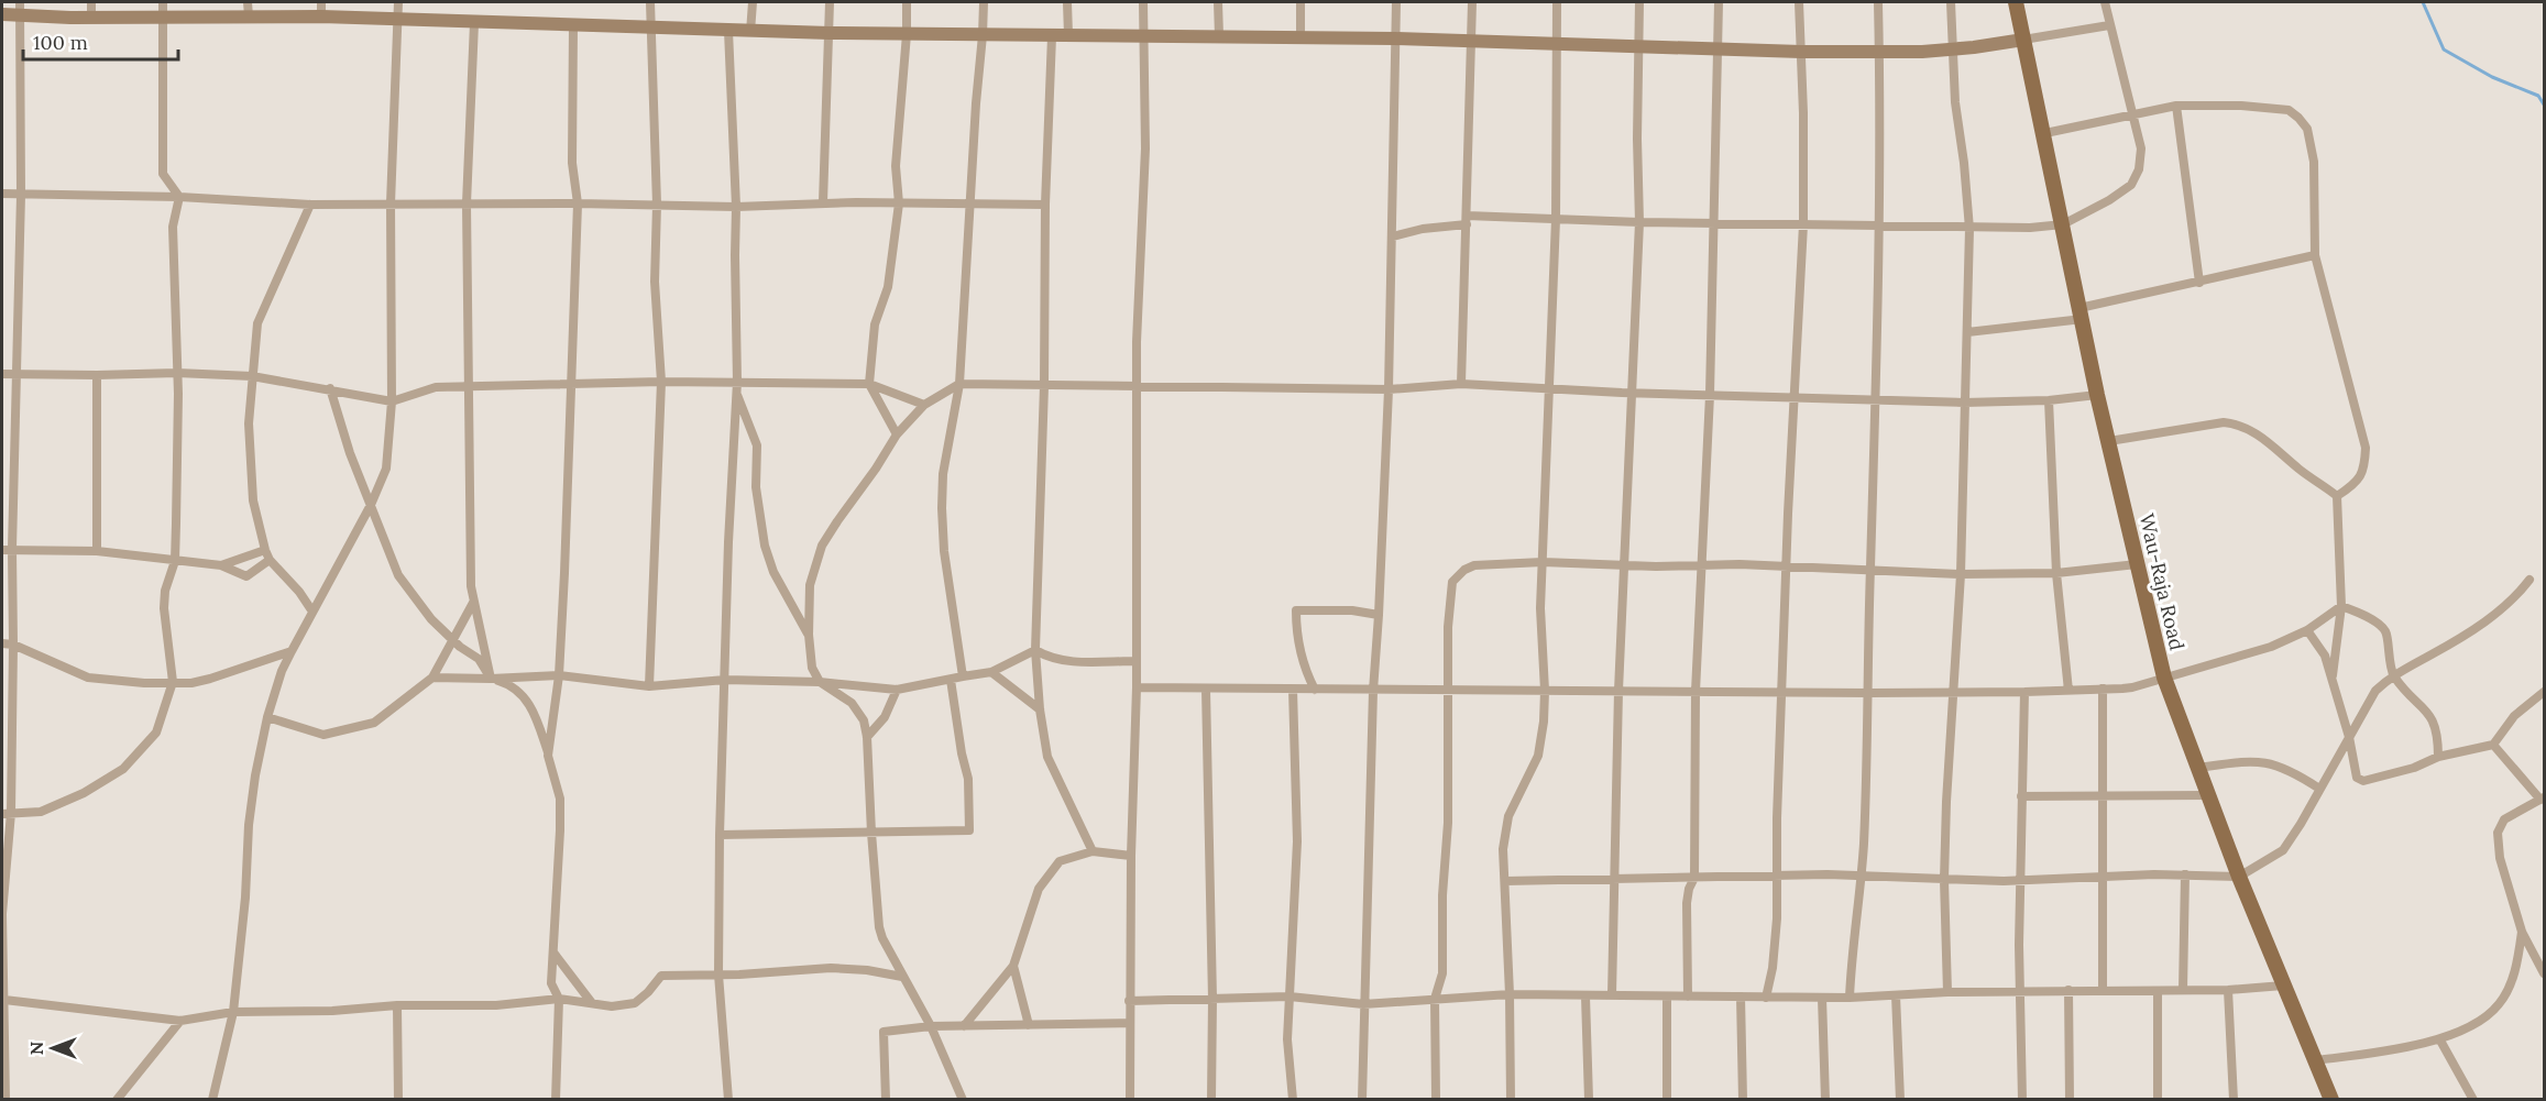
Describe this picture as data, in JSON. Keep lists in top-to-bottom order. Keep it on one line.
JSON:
{"streets":{"main road":["Wau-Raja Road"]},"scale_bar":"100 m","north":"left"}
